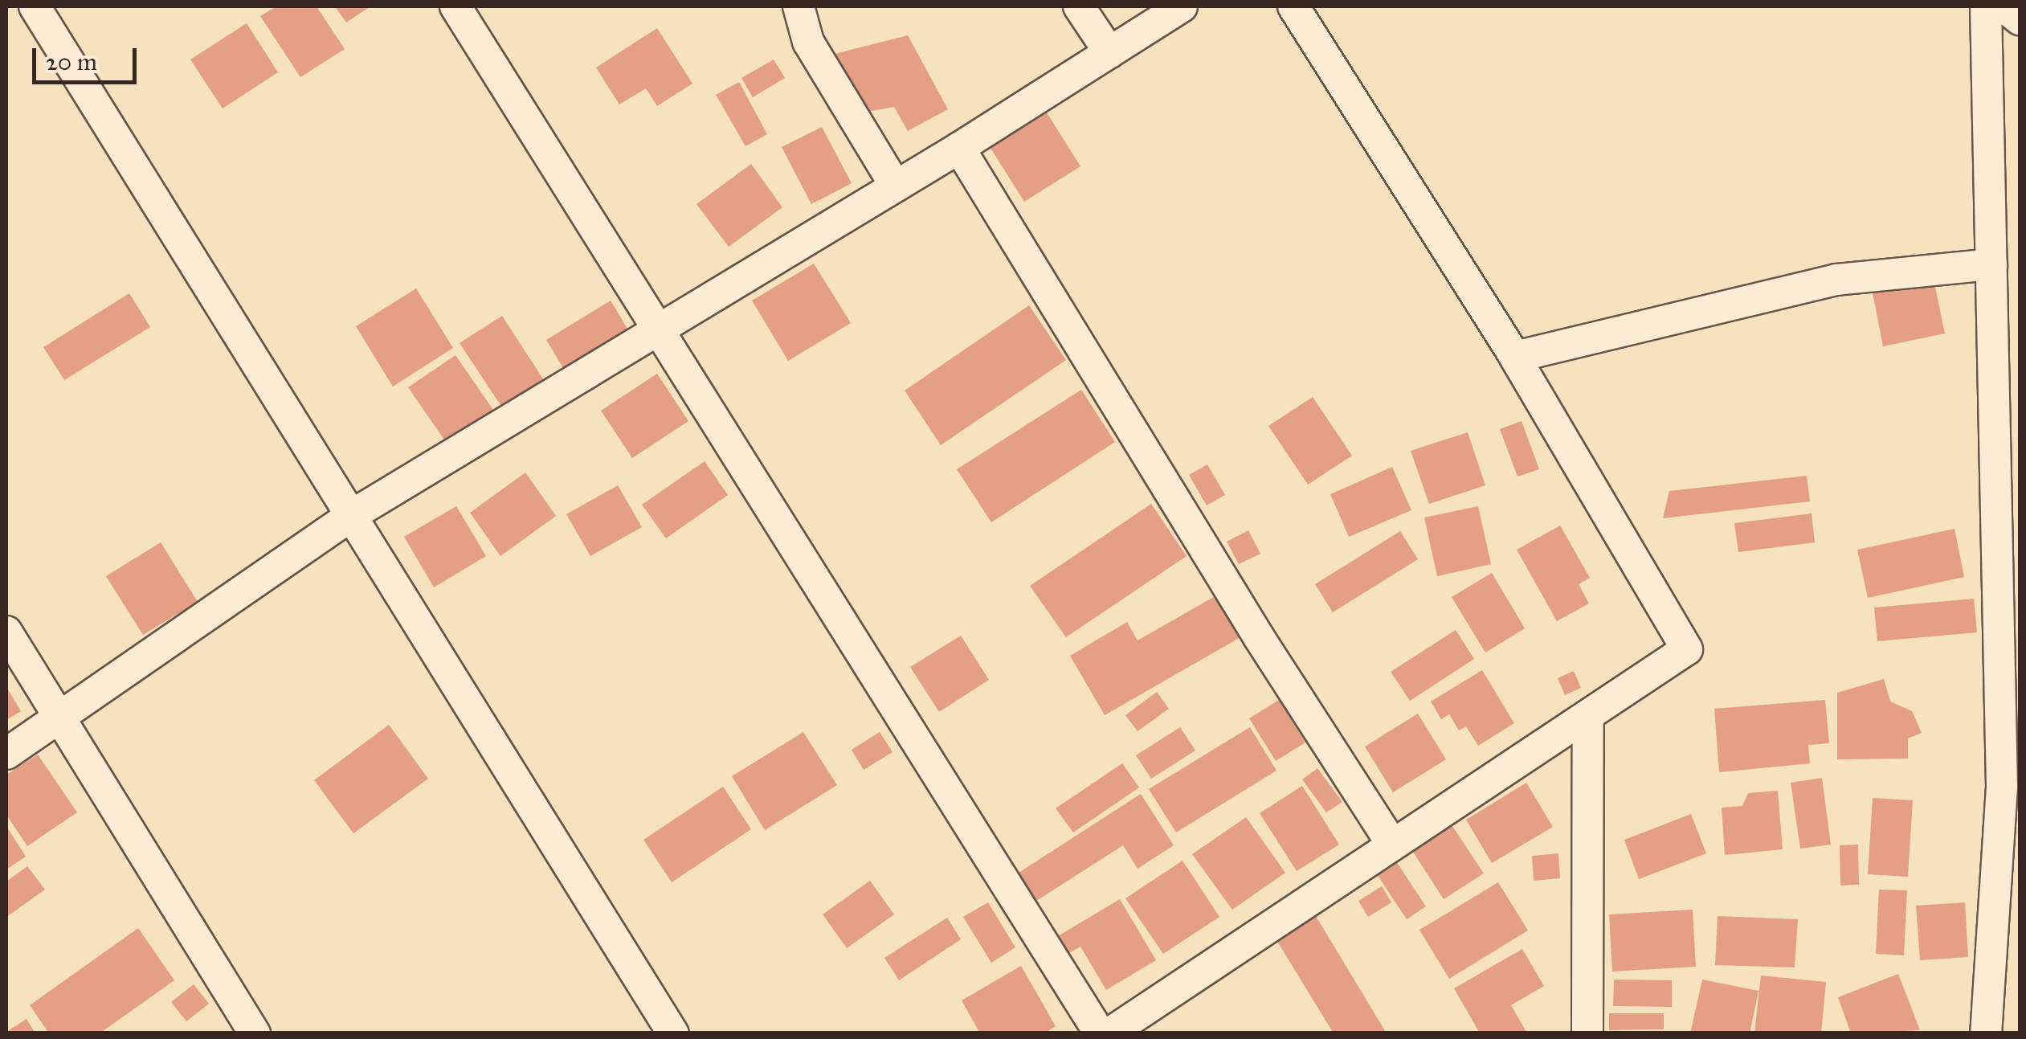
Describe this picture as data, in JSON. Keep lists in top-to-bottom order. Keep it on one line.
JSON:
{"scale_bar":"20 m"}
